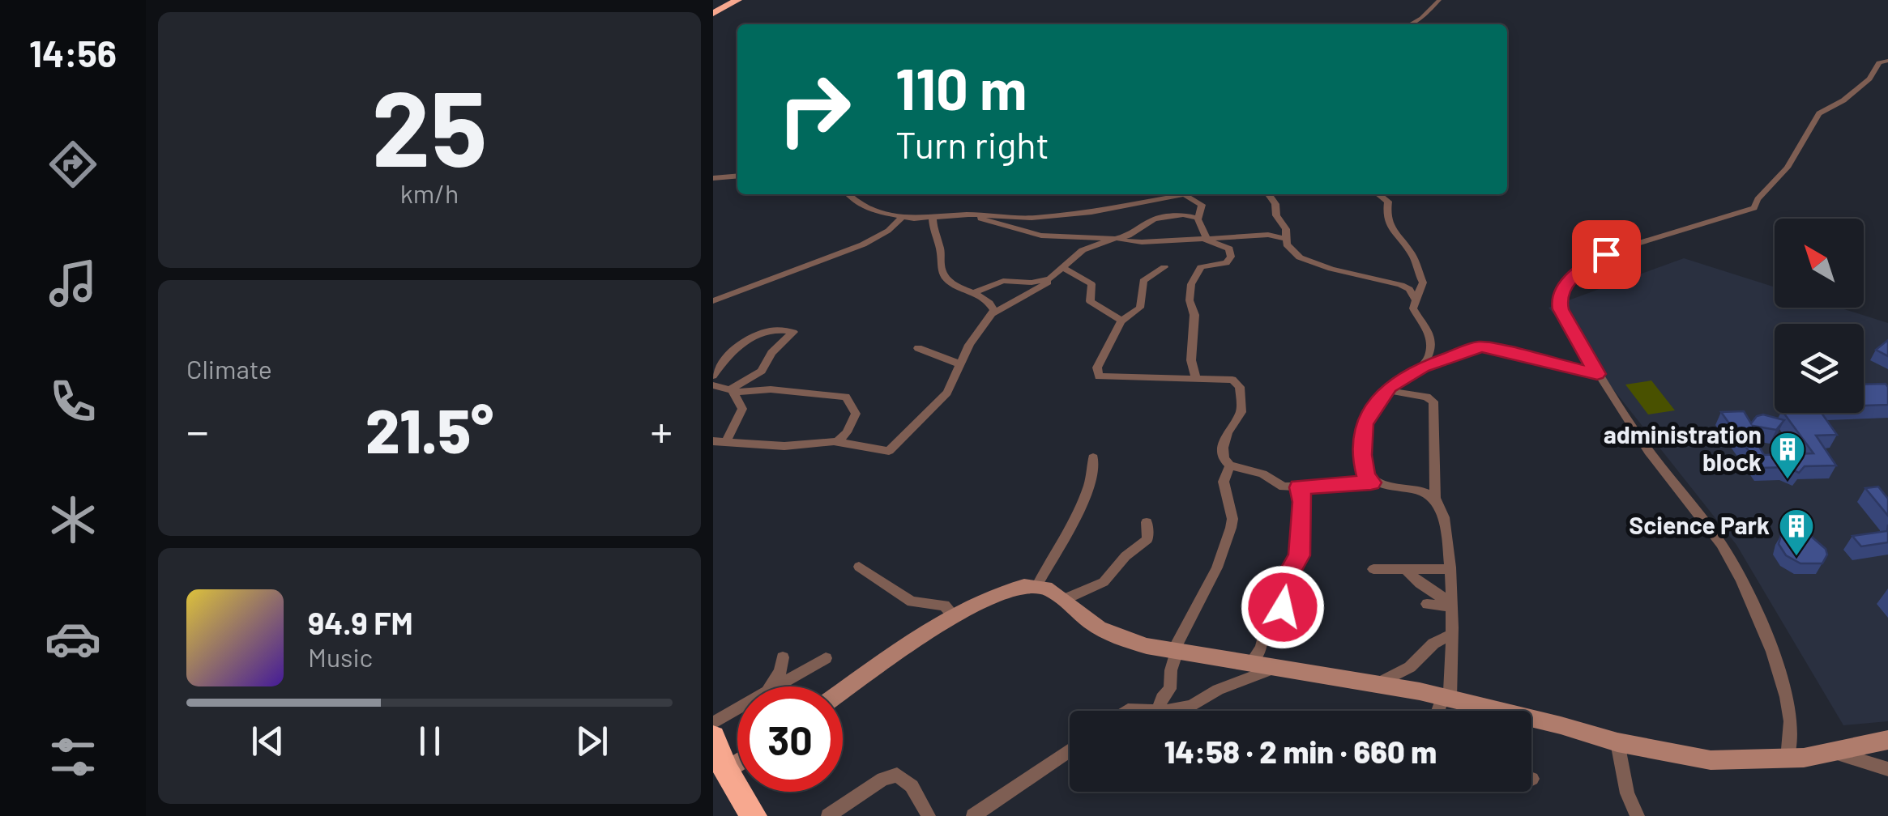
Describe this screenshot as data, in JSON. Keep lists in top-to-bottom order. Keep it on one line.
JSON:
{"places":{"building":["administration block","Science Park"]},"north":"top left","page":{"tabs":"14:56","tile":[["25","km/h"],"Climate"],"turn":["110 m","Turn right"],"heat":["−","21.5°","+"],"song":["94.9 FM","Music"],"limit":"30","trip":"14:58 · 2 min · 660 m"}}
